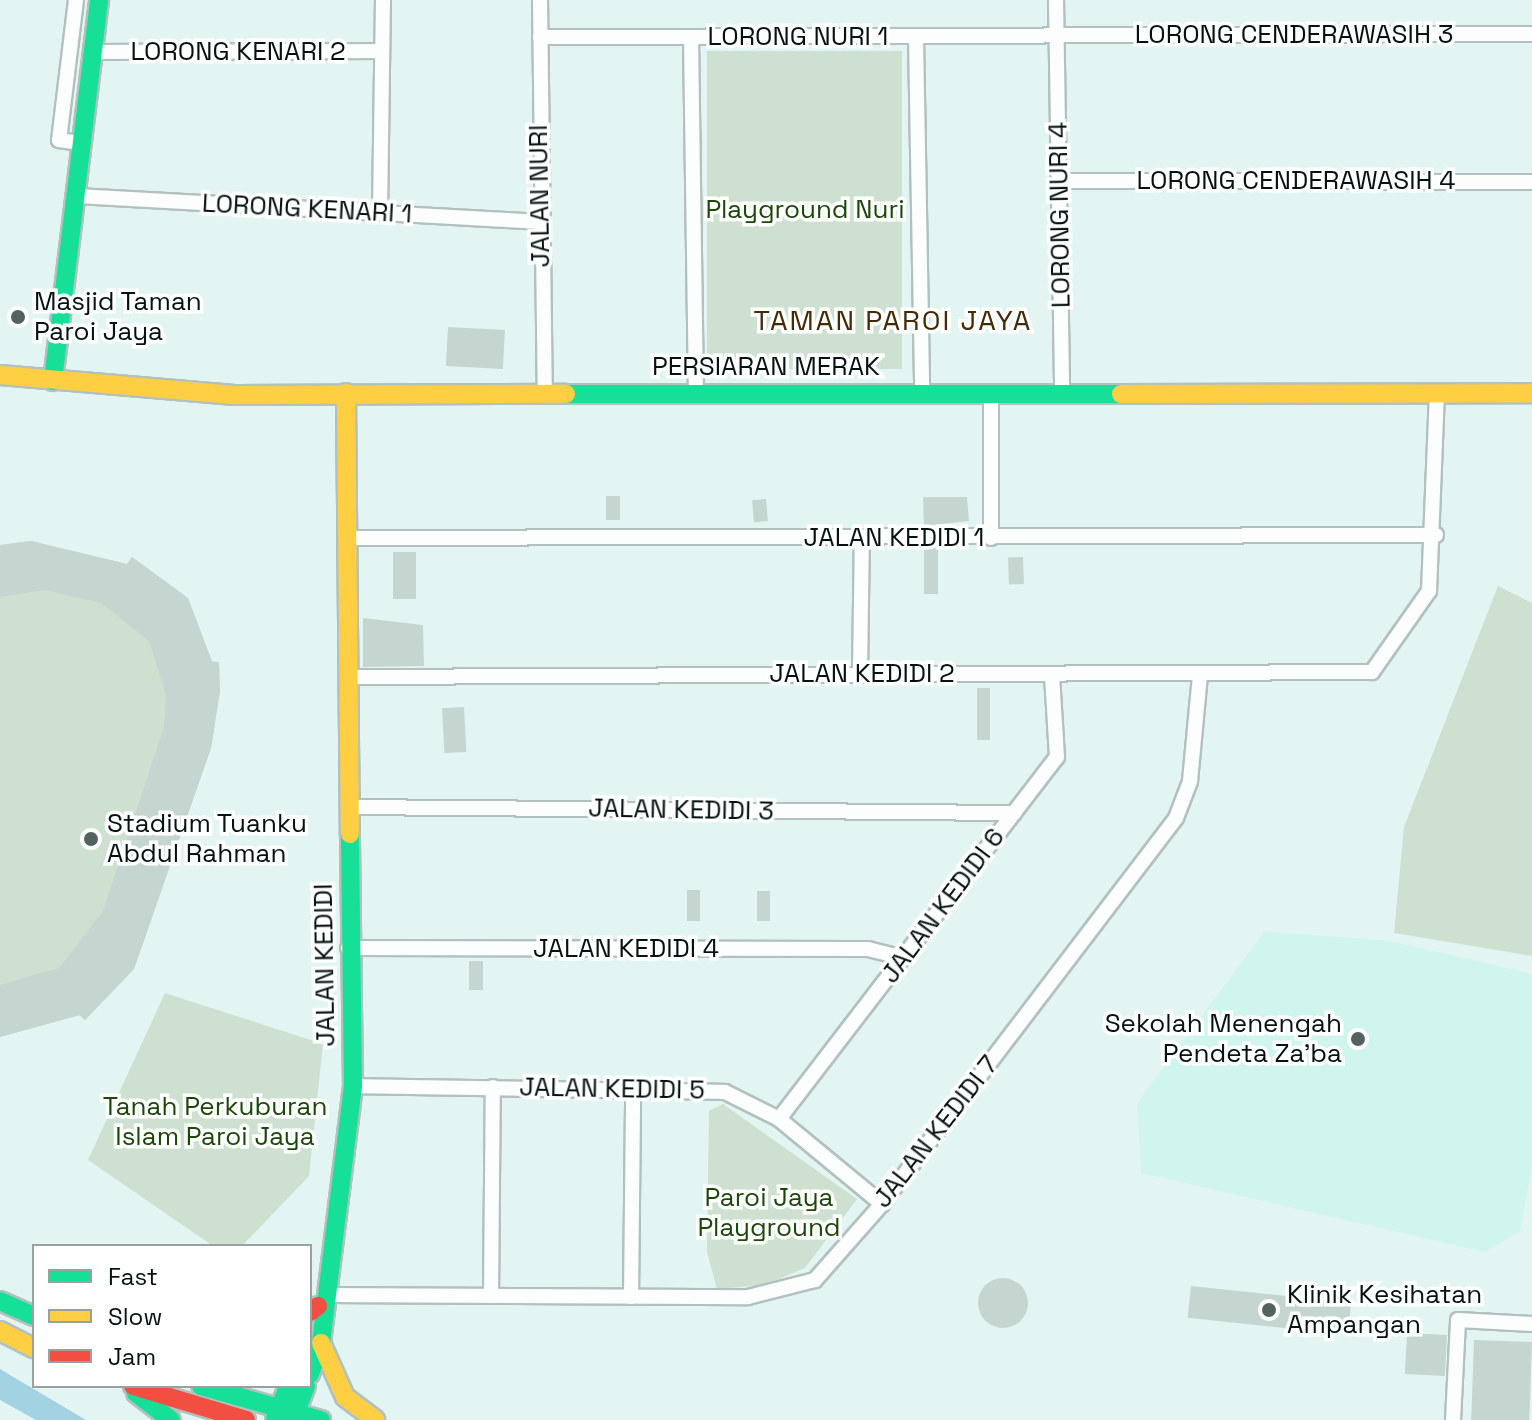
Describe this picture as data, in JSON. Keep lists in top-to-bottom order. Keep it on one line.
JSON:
{"streets":{"main road":["PERSIARAN MERAK","JALAN KEDIDI"],"street":["LORONG CENDERAWASIH 3","LORONG NURI 1","LORONG KENARI 2","LORONG CENDERAWASIH 4","JALAN NURI","LORONG KENARI 1","LORONG NURI 4","JALAN KEDIDI 1","JALAN KEDIDI 2","JALAN KEDIDI 3","JALAN KEDIDI 6","JALAN KEDIDI 4","JALAN KEDIDI 5","JALAN KEDIDI 7"]},"crossings":[["LORONG CENDERAWASIH 3","LORONG NURI 1"],["LORONG CENDERAWASIH 3","LORONG NURI 4"],["LORONG NURI 1","JALAN NURI"],["LORONG NURI 1","LORONG NURI 4"],["LORONG CENDERAWASIH 4","LORONG NURI 4"],["JALAN NURI","LORONG KENARI 1"],["JALAN NURI","PERSIARAN MERAK"],["LORONG NURI 4","PERSIARAN MERAK"],["PERSIARAN MERAK","JALAN KEDIDI"],["JALAN KEDIDI 1","JALAN KEDIDI 2"],["JALAN KEDIDI 1","JALAN KEDIDI"],["JALAN KEDIDI 2","JALAN KEDIDI 6"],["JALAN KEDIDI 2","JALAN KEDIDI"],["JALAN KEDIDI 2","JALAN KEDIDI 7"],["JALAN KEDIDI 3","JALAN KEDIDI 6"],["JALAN KEDIDI 3","JALAN KEDIDI"],["JALAN KEDIDI 6","JALAN KEDIDI 4"],["JALAN KEDIDI 6","JALAN KEDIDI 5"],["JALAN KEDIDI 4","JALAN KEDIDI"],["JALAN KEDIDI","JALAN KEDIDI 5"],["JALAN KEDIDI","JALAN KEDIDI 7"],["JALAN KEDIDI 5","JALAN KEDIDI 7"]],"districts":["TAMAN PAROI JAYA"],"parks":["Playground Nuri","Tanah Perkuburan Islam Paroi Jaya","Paroi Jaya Playground"],"places":["Masjid Taman Paroi Jaya","Stadium Tuanku Abdul Rahman","Sekolah Menengah Pendeta Za'ba","Klinik Kesihatan Ampangan"],"legend":["Fast","Slow","Jam"]}
